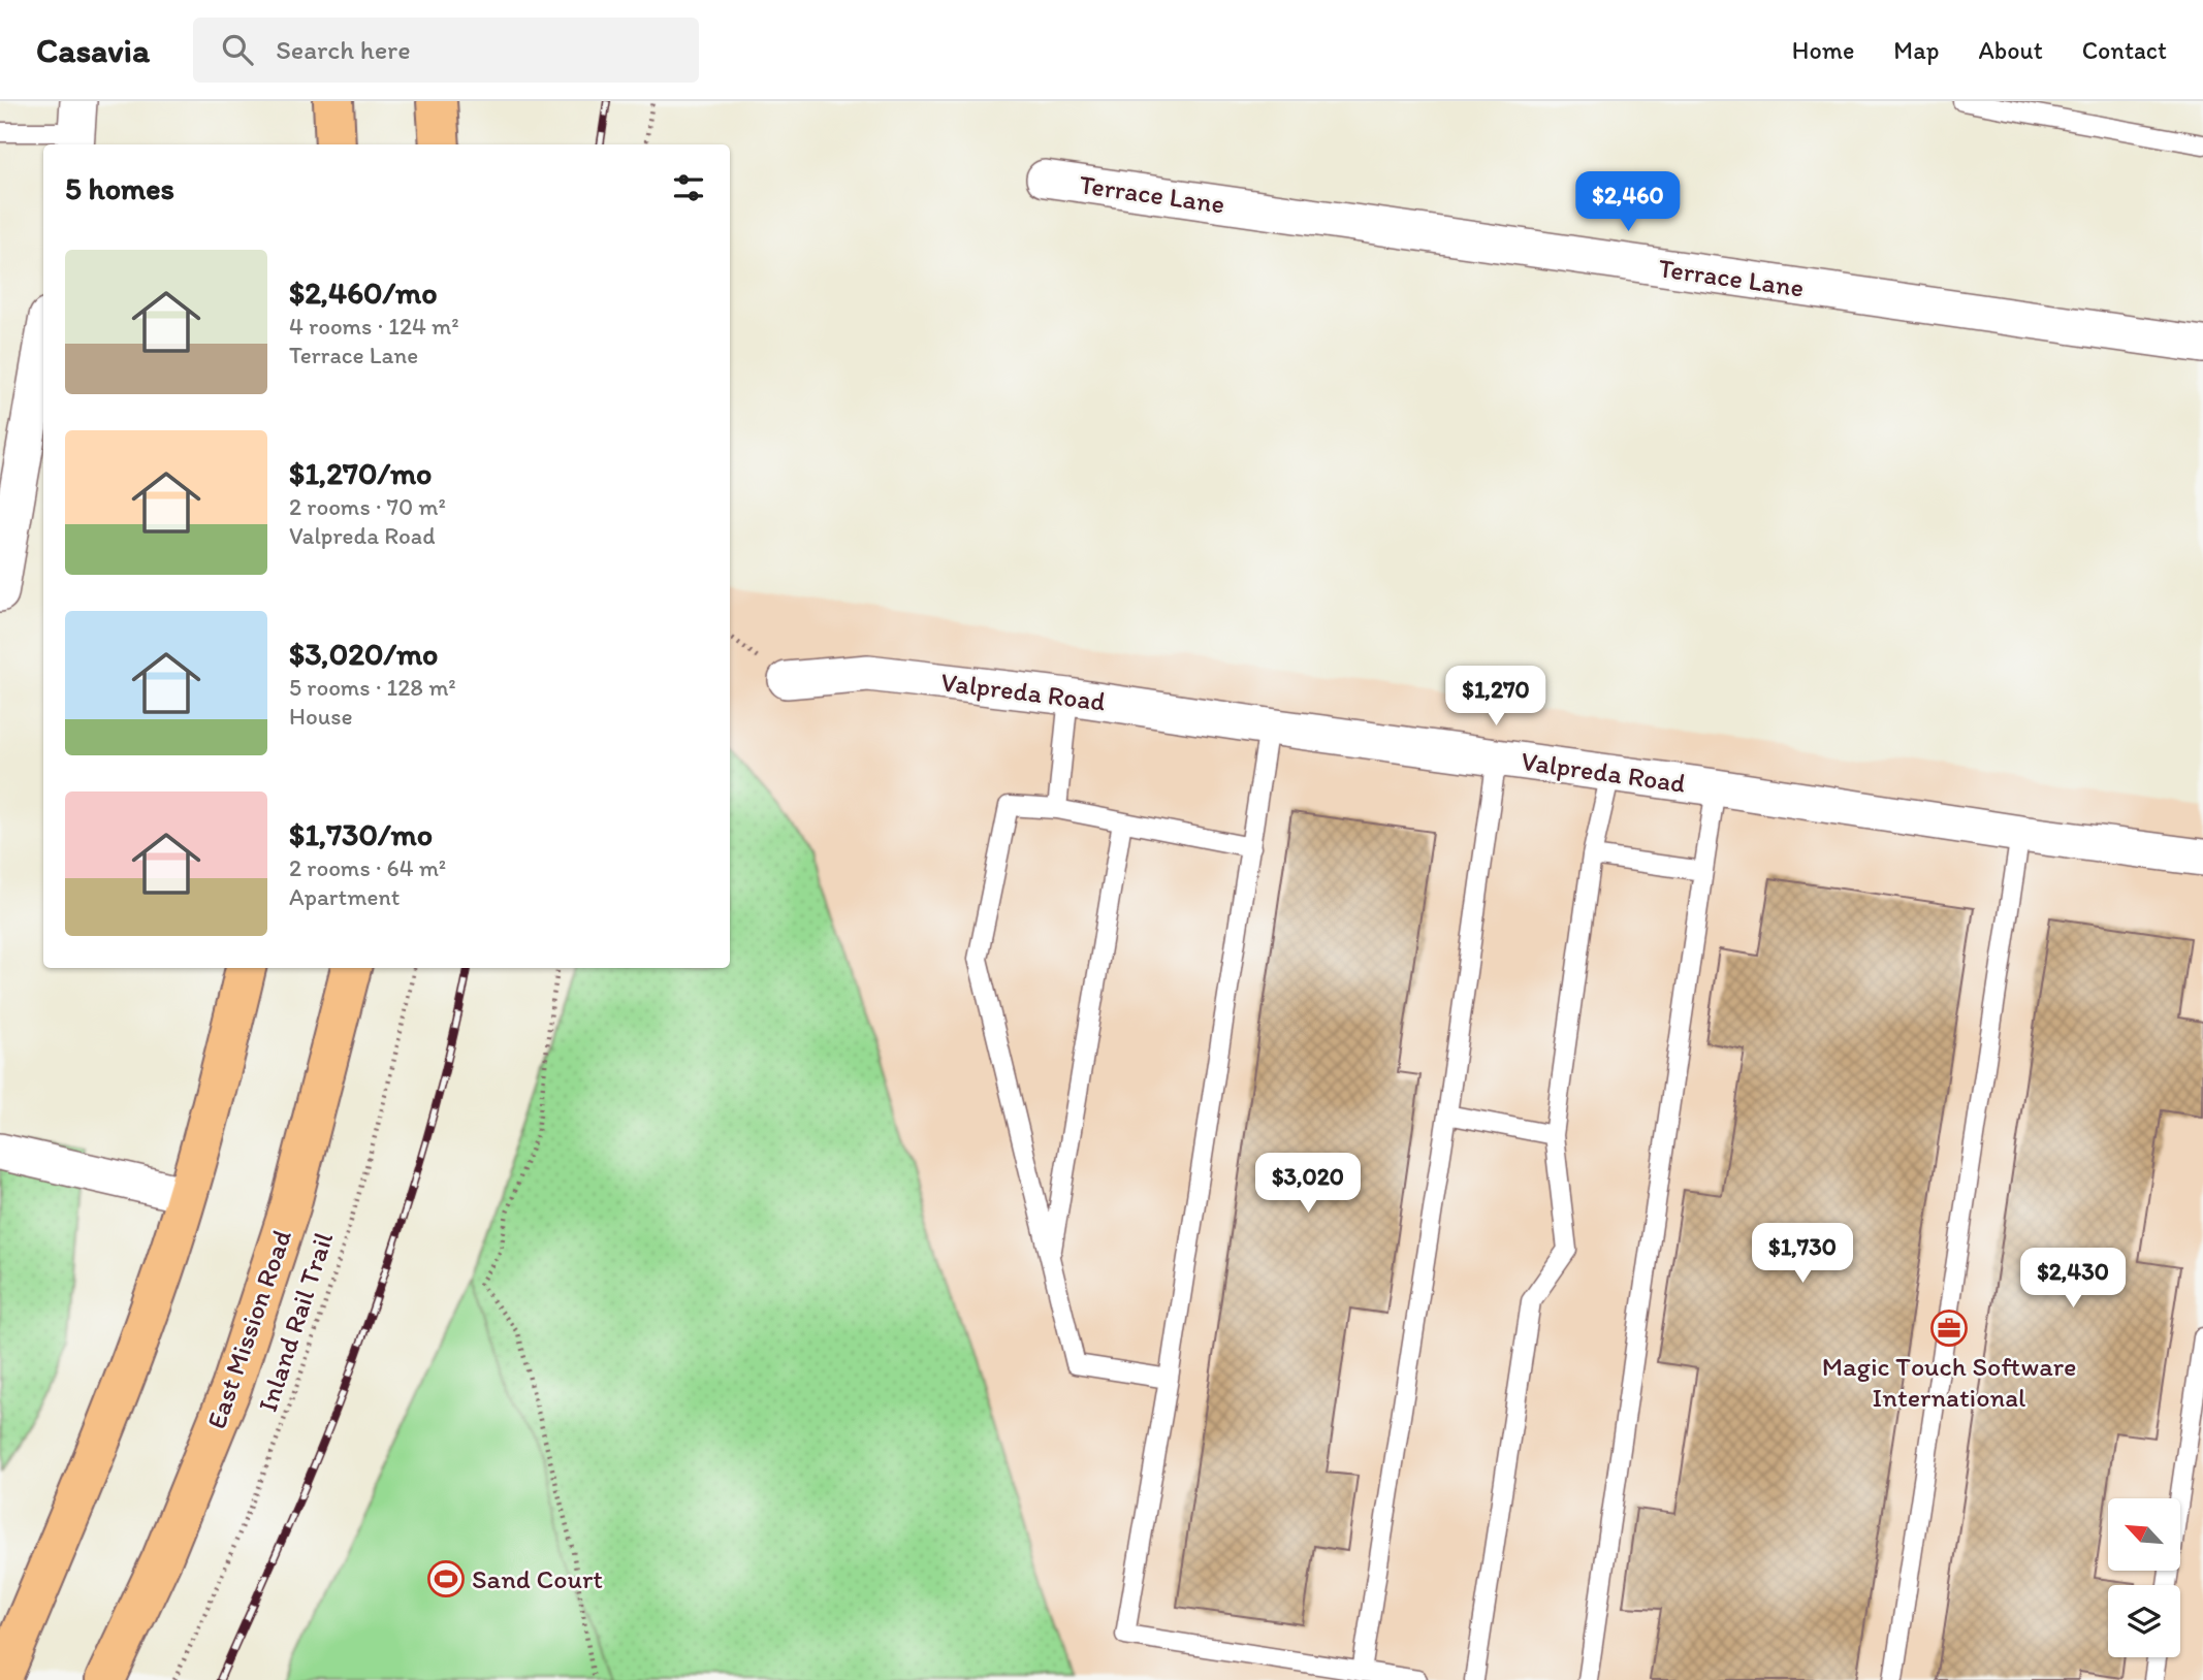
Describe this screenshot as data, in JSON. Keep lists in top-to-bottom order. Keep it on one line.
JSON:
{"streets":{"main road":["East Mission Road"],"street":["Terrace Lane","Valpreda Road"],"path":["Inland Rail Trail"]},"places":{"office":["Magic Touch Software International"],"sports":["Sand Court"]},"north":"top left","page":{"header":"Casavia","search":"Search here","nav":["Home","Map","About","Contact"],"heading":"5 homes","price":["$2,460","$1,270","$3,020","$1,730","$2,430"],"list":[{"name":"$2,460/mo","note":"4 rooms · 124 m² · Terrace Lane"},{"name":"$1,270/mo","note":"2 rooms · 70 m² · Valpreda Road"},{"name":"$3,020/mo","note":"5 rooms · 128 m² · House"},{"name":"$1,730/mo","note":"2 rooms · 64 m² · Apartment"}]}}
